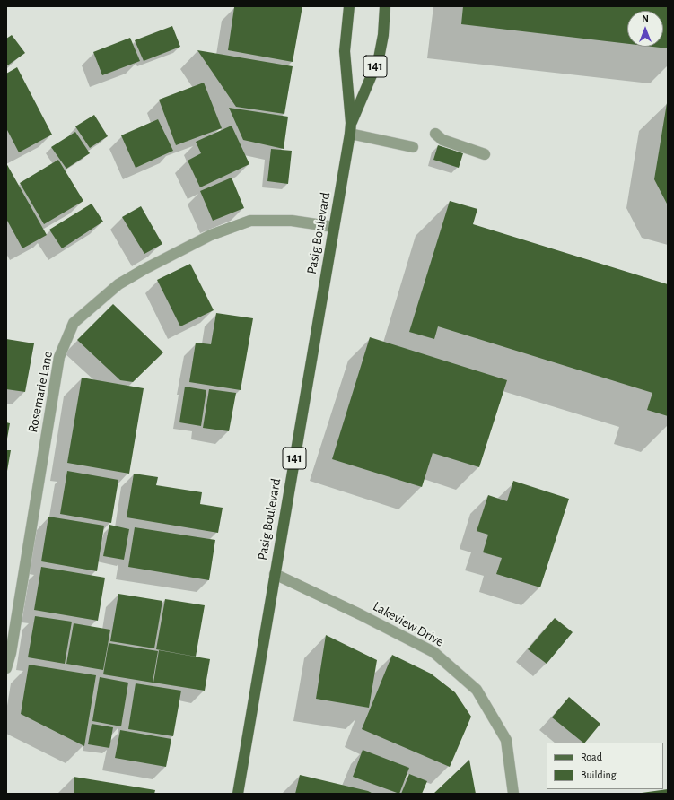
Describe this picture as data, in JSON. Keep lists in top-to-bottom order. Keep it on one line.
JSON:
{"streets":{"main road":["141","Pasig Boulevard"],"street":["Rosemarie Lane","Lakeview Drive"]},"crossings":[["Pasig Boulevard","Rosemarie Lane"],["Pasig Boulevard","Lakeview Drive"]],"legend":["Road","Building"],"north":"top"}
